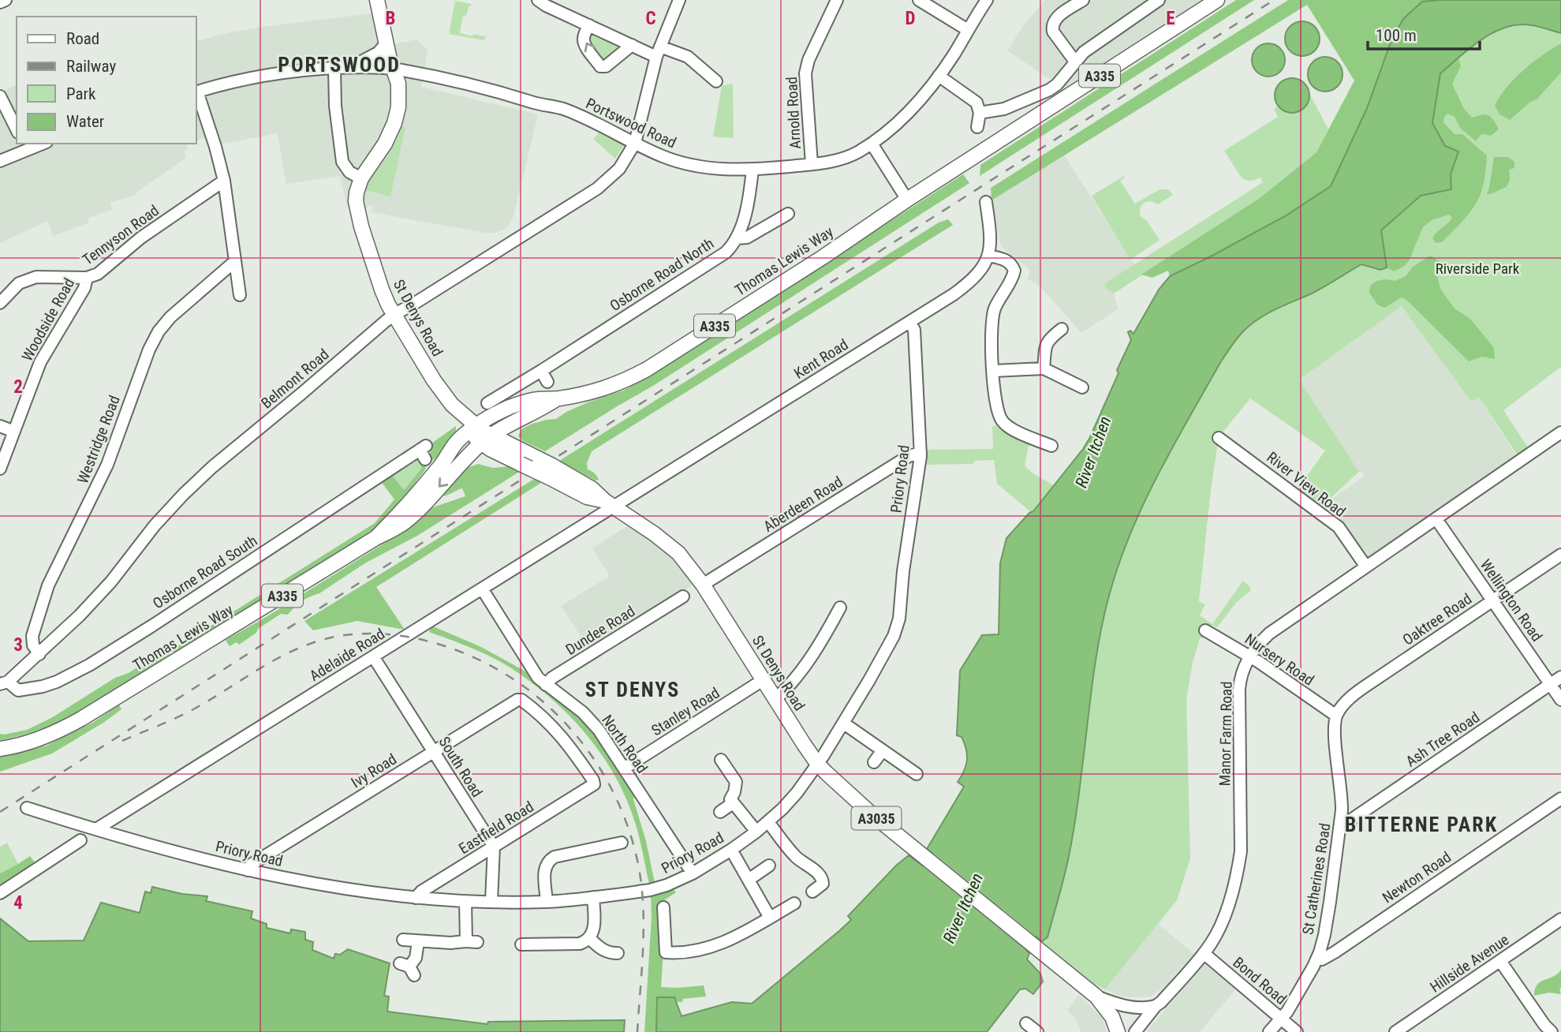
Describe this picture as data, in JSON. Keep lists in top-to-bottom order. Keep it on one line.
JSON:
{"streets":{"main road":["A335","Thomas Lewis Way","St Denys Road","A3035"],"street":["Arnold Road","Portswood Road","Tennyson Road","Osborne Road North","Woodside Road","Kent Road","Belmont Road","Westridge Road","Priory Road","River View Road","Aberdeen Road","Osborne Road South","Wellington Road","Oaktree Road","Dundee Road","Adelaide Road","Nursery Road","Stanley Road","Manor Farm Road","Ash Tree Road","North Road","South Road","Ivy Road","Eastfield Road","Newton Road","St Catherines Road","Hillside Avenue","Bond Road"]},"crossings":[["Arnold Road","Portswood Road"],["Portswood Road","Osborne Road North"],["Portswood Road","St Denys Road"],["Portswood Road","Belmont Road"],["Portswood Road","A3035"],["Tennyson Road","Woodside Road"],["Thomas Lewis Way","St Denys Road"],["St Denys Road","Kent Road"],["St Denys Road","Belmont Road"],["St Denys Road","Priory Road"],["St Denys Road","Aberdeen Road"],["St Denys Road","Adelaide Road"],["St Denys Road","Stanley Road"],["St Denys Road","A3035"],["Kent Road","Priory Road"],["Kent Road","Adelaide Road"],["Belmont Road","Westridge Road"],["Belmont Road","Osborne Road South"],["Priory Road","Aberdeen Road"],["Priory Road","Adelaide Road"],["Priory Road","North Road"],["Priory Road","Ivy Road"],["Priory Road","Eastfield Road"],["River View Road","Manor Farm Road"],["Wellington Road","Oaktree Road"],["Wellington Road","Manor Farm Road"],["Wellington Road","Ash Tree Road"],["Oaktree Road","Nursery Road"],["Oaktree Road","St Catherines Road"],["Dundee Road","North Road"],["Adelaide Road","North Road"],["Adelaide Road","South Road"],["Nursery Road","Manor Farm Road"],["Nursery Road","St Catherines Road"],["Stanley Road","North Road"],["Manor Farm Road","Bond Road"],["Ash Tree Road","St Catherines Road"],["South Road","Ivy Road"],["South Road","Eastfield Road"],["Ivy Road","Eastfield Road"],["Newton Road","St Catherines Road"],["St Catherines Road","Bond Road"]],"districts":["PORTSWOOD","ST DENYS","BITTERNE PARK"],"water":["River Itchen"],"parks":["Riverside Park"],"legend":["Road","Railway","Park","Water"],"scale_bar":"100 m","grid":{"columns":["B","C","D","E"],"rows":["2","3","4"]}}
